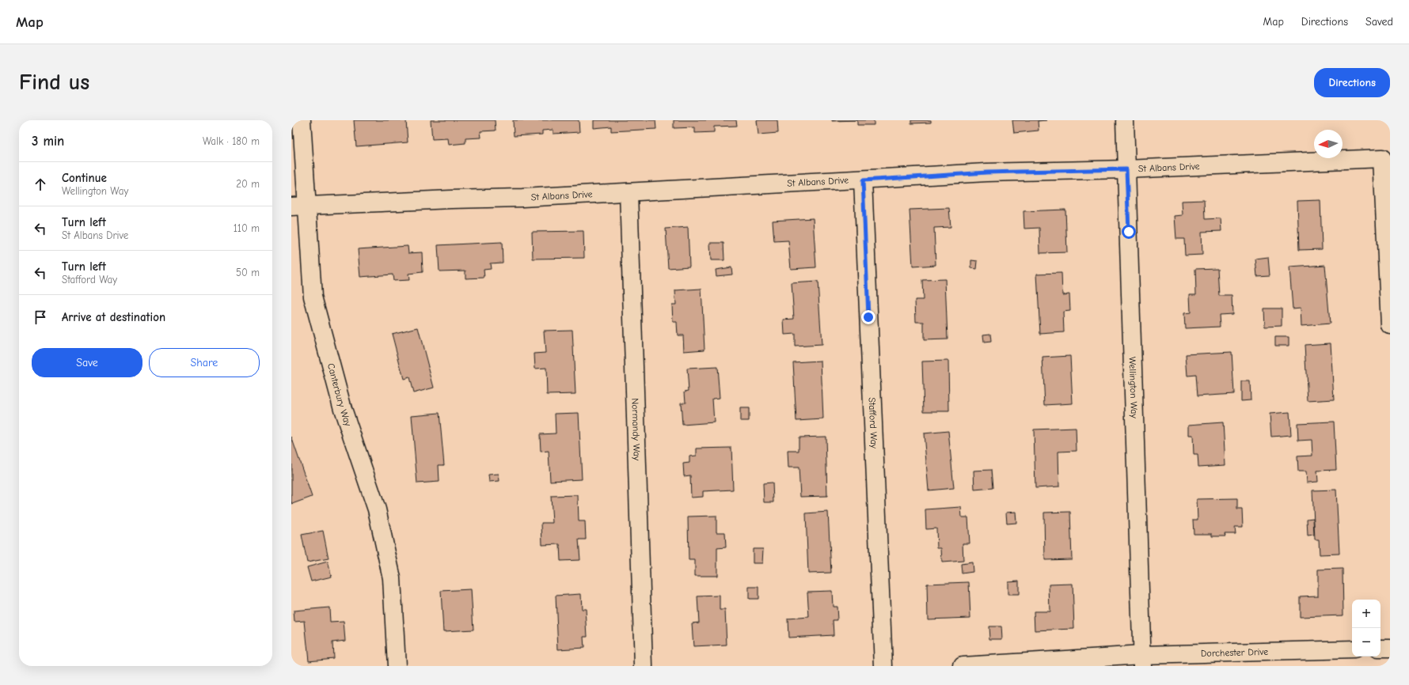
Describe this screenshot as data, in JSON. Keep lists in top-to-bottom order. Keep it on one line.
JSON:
{"streets":{"street":["St Albans Drive","Wellington Way","Canterbury Way","Stafford Way","Normandy Way","Dorchester Drive"]},"crossings":[["St Albans Drive","Wellington Way"],["St Albans Drive","Canterbury Way"],["St Albans Drive","Stafford Way"],["St Albans Drive","Normandy Way"],["Wellington Way","Dorchester Drive"]],"north":"left","page":{"header":"Map","nav":["Map","Directions","Saved"],"buttons":["Directions",["Save","Share"]],"title":"Find us","heading":["3 min","Walk · 180 m"],"list":[["Continue","Wellington Way","20 m"],["Turn left","St Albans Drive","110 m"],["Turn left","Stafford Way","50 m"],"Arrive at destination"],"map_buttons":["+","−"]}}
